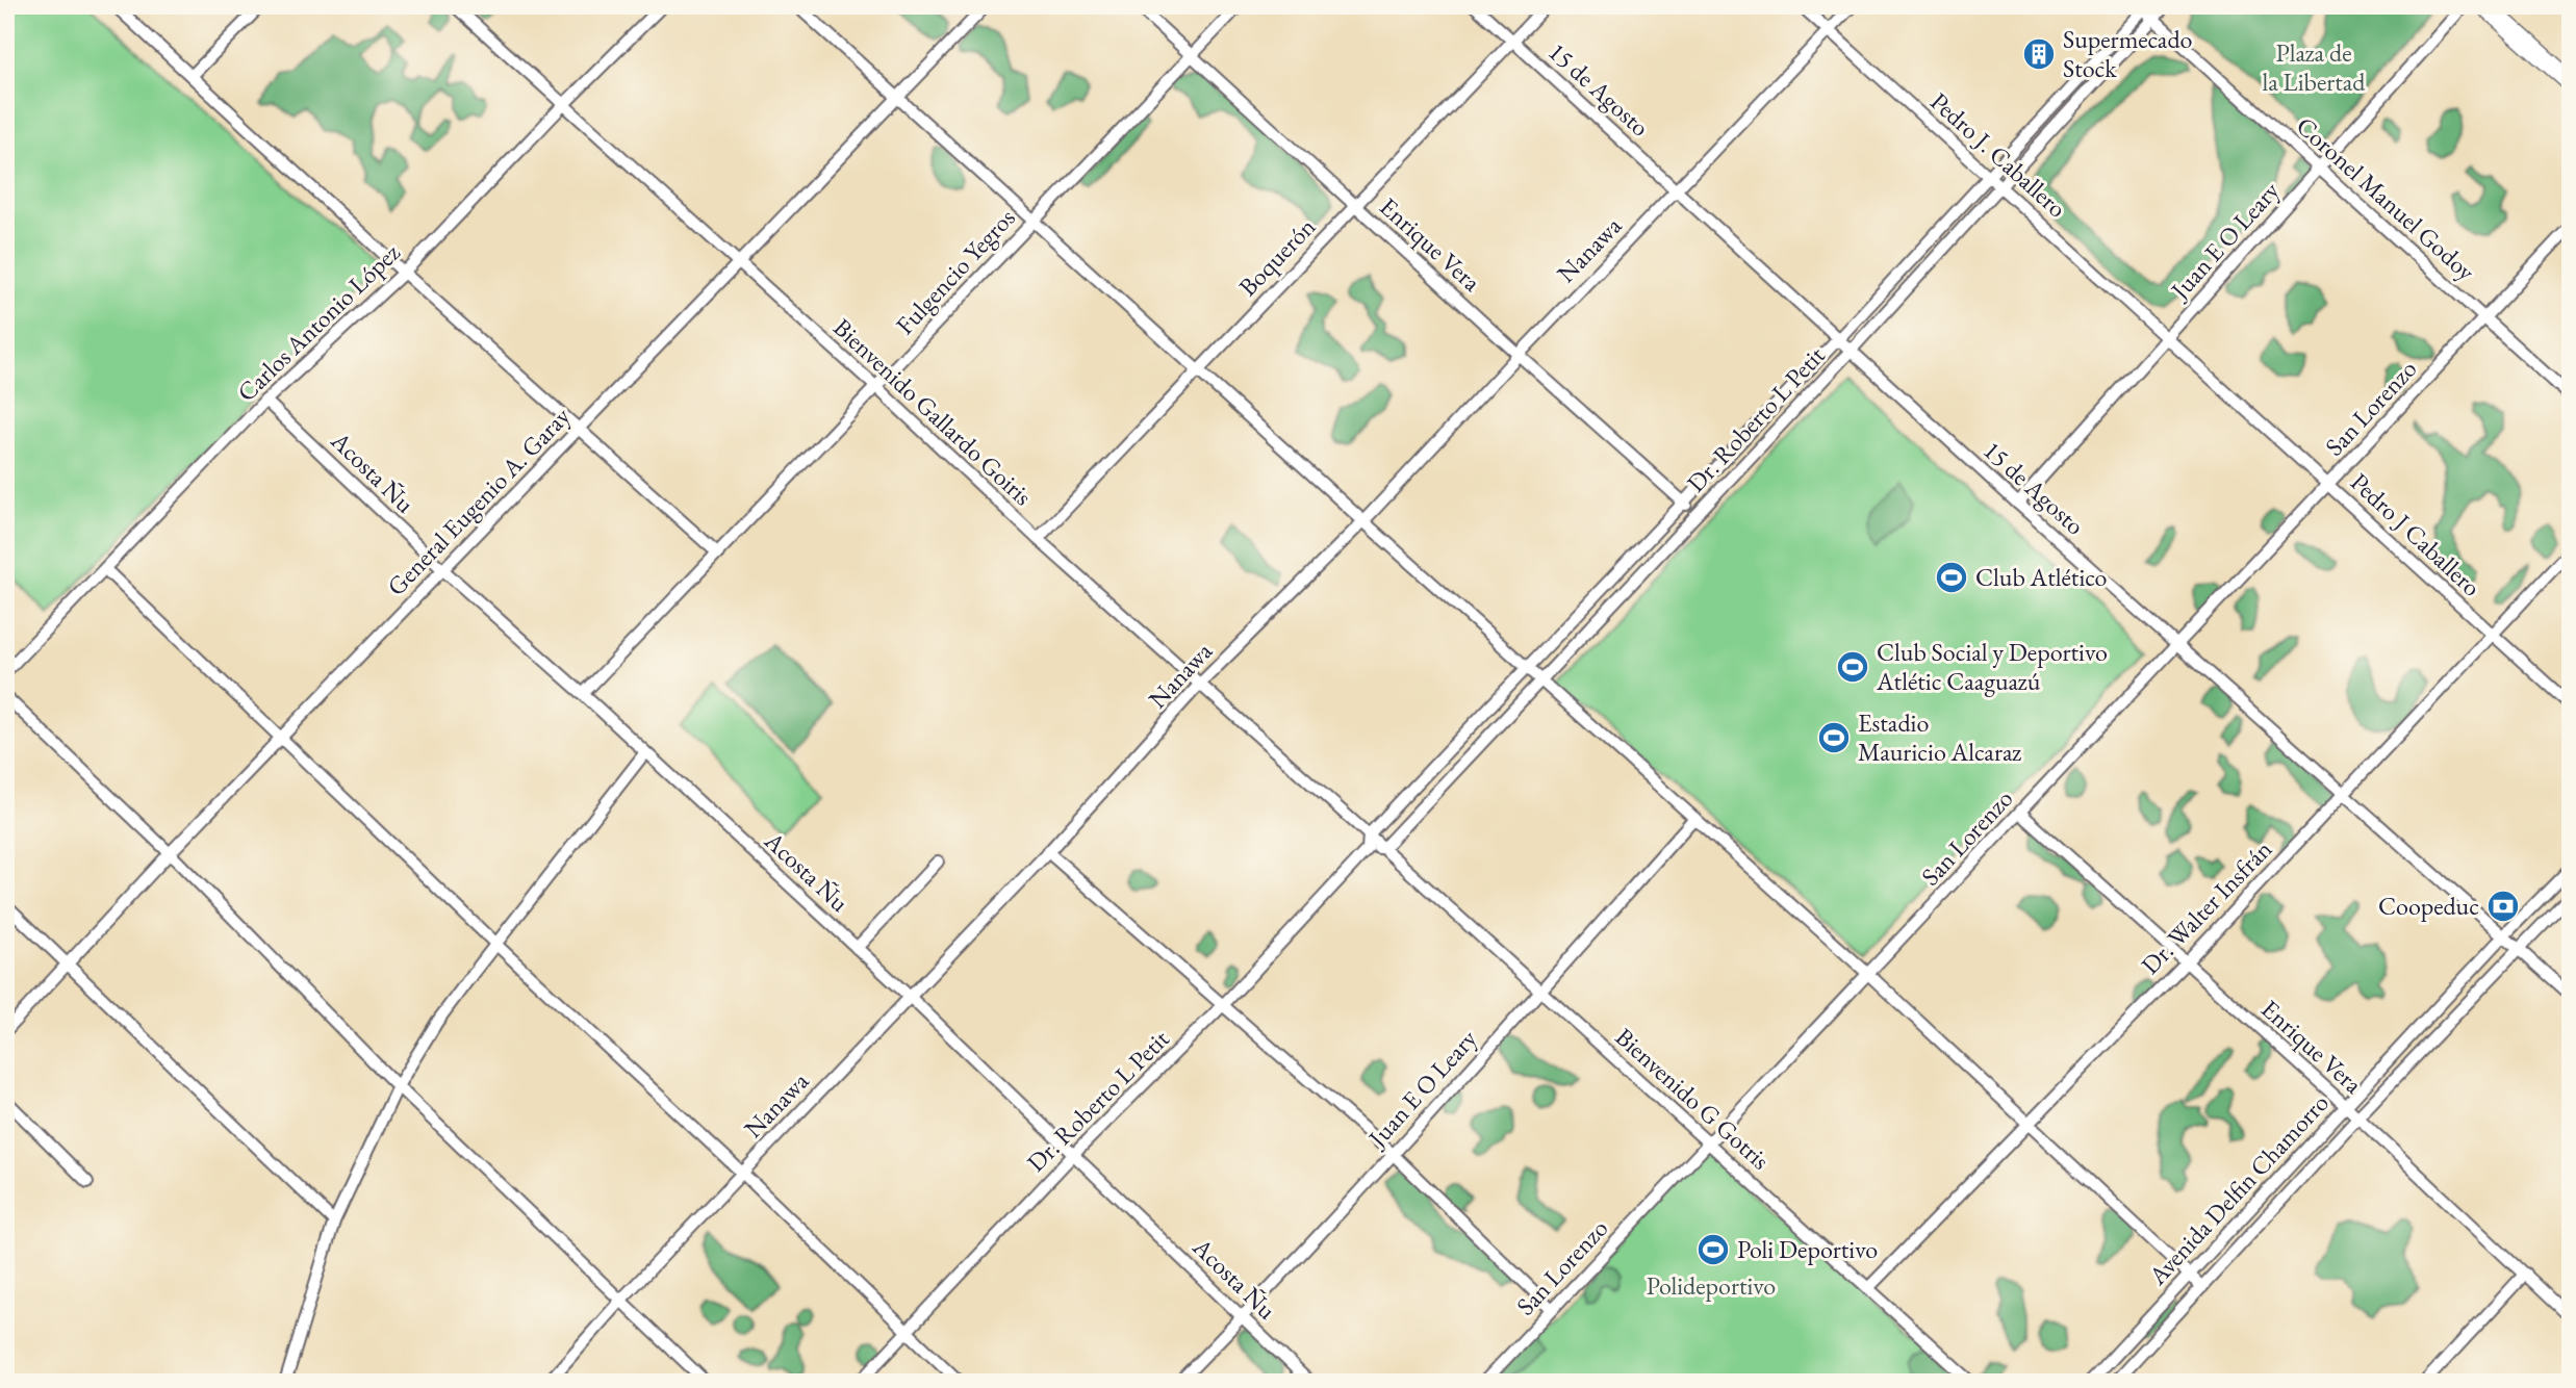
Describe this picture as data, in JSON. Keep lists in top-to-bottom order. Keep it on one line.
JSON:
{"streets":{"street":["15 de Agosto","Pedro J. Caballero","Coronel Manuel Godoy","Juan E O Leary","Enrique Vera","Nanawa","Boquerón","Fulgencio Yegros","Carlos Antonio López","San Lorenzo","Bienvenido Gallardo Goiris","Dr. Roberto L Petit","Acosta Ñu","General Eugenio A. Garay","Pedro J Caballero","Dr. Walter Insfrán","Bienvenido G Gotris","Avenida Delfin Chamorro"]},"crossings":[["15 de Agosto","Juan E O Leary"],["15 de Agosto","Nanawa"],["15 de Agosto","Boquerón"],["15 de Agosto","San Lorenzo"],["15 de Agosto","Dr. Roberto L Petit"],["15 de Agosto","Dr. Walter Insfrán"],["15 de Agosto","Avenida Delfin Chamorro"],["Pedro J. Caballero","Juan E O Leary"],["Pedro J. Caballero","Nanawa"],["Pedro J. Caballero","Dr. Roberto L Petit"],["Pedro J. Caballero","Pedro J Caballero"],["Coronel Manuel Godoy","Juan E O Leary"],["Coronel Manuel Godoy","San Lorenzo"],["Coronel Manuel Godoy","Dr. Roberto L Petit"],["Juan E O Leary","Acosta Ñu"],["Juan E O Leary","Pedro J Caballero"],["Juan E O Leary","Bienvenido G Gotris"],["Enrique Vera","Nanawa"],["Enrique Vera","Boquerón"],["Enrique Vera","Fulgencio Yegros"],["Enrique Vera","San Lorenzo"],["Enrique Vera","Dr. Roberto L Petit"],["Enrique Vera","Dr. Walter Insfrán"],["Enrique Vera","Avenida Delfin Chamorro"],["Nanawa","Bienvenido Gallardo Goiris"],["Nanawa","Acosta Ñu"],["Boquerón","Bienvenido Gallardo Goiris"],["Fulgencio Yegros","Bienvenido Gallardo Goiris"],["Fulgencio Yegros","Acosta Ñu"],["Carlos Antonio López","Bienvenido Gallardo Goiris"],["Carlos Antonio López","Acosta Ñu"],["San Lorenzo","Pedro J Caballero"],["San Lorenzo","Bienvenido G Gotris"],["Bienvenido Gallardo Goiris","Dr. Roberto L Petit"],["Bienvenido Gallardo Goiris","General Eugenio A. Garay"],["Bienvenido Gallardo Goiris","Bienvenido G Gotris"],["Dr. Roberto L Petit","Acosta Ñu"],["Dr. Roberto L Petit","Bienvenido G Gotris"],["Acosta Ñu","General Eugenio A. Garay"],["Pedro J Caballero","Dr. Walter Insfrán"],["Dr. Walter Insfrán","Bienvenido G Gotris"]],"parks":["Plaza de la Libertad","Polideportivo"],"places":{"building":["Supermecado Stock"],"sports":["Club Atlético","Club Social y Deportivo Atlétic Caaguazú","Estadio Mauricio Alcaraz","Poli Deportivo"],"bank":["Coopeduc"]}}
